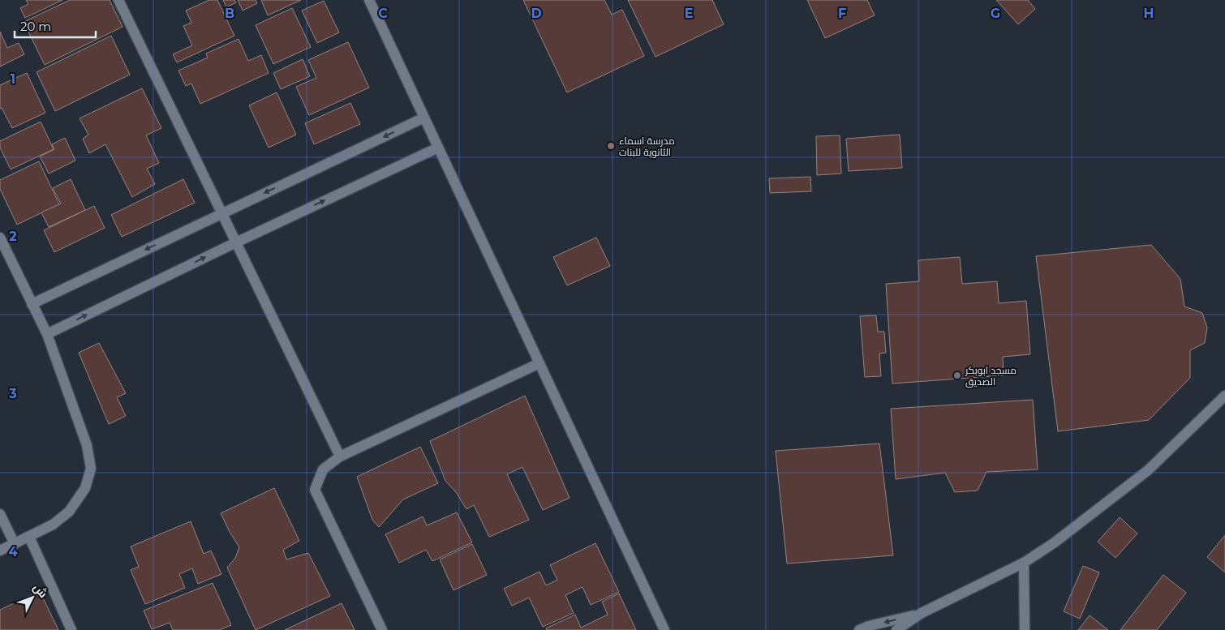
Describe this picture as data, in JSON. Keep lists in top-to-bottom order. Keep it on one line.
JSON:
{"places":["مدرسة اسماء الثانوية للبنات","مسجد ابوبكر الصديق"],"scale_bar":"20 m","north":"top right","grid":{"columns":["B","C","D","E","F","G","H"],"rows":["1","2","3","4"]}}
